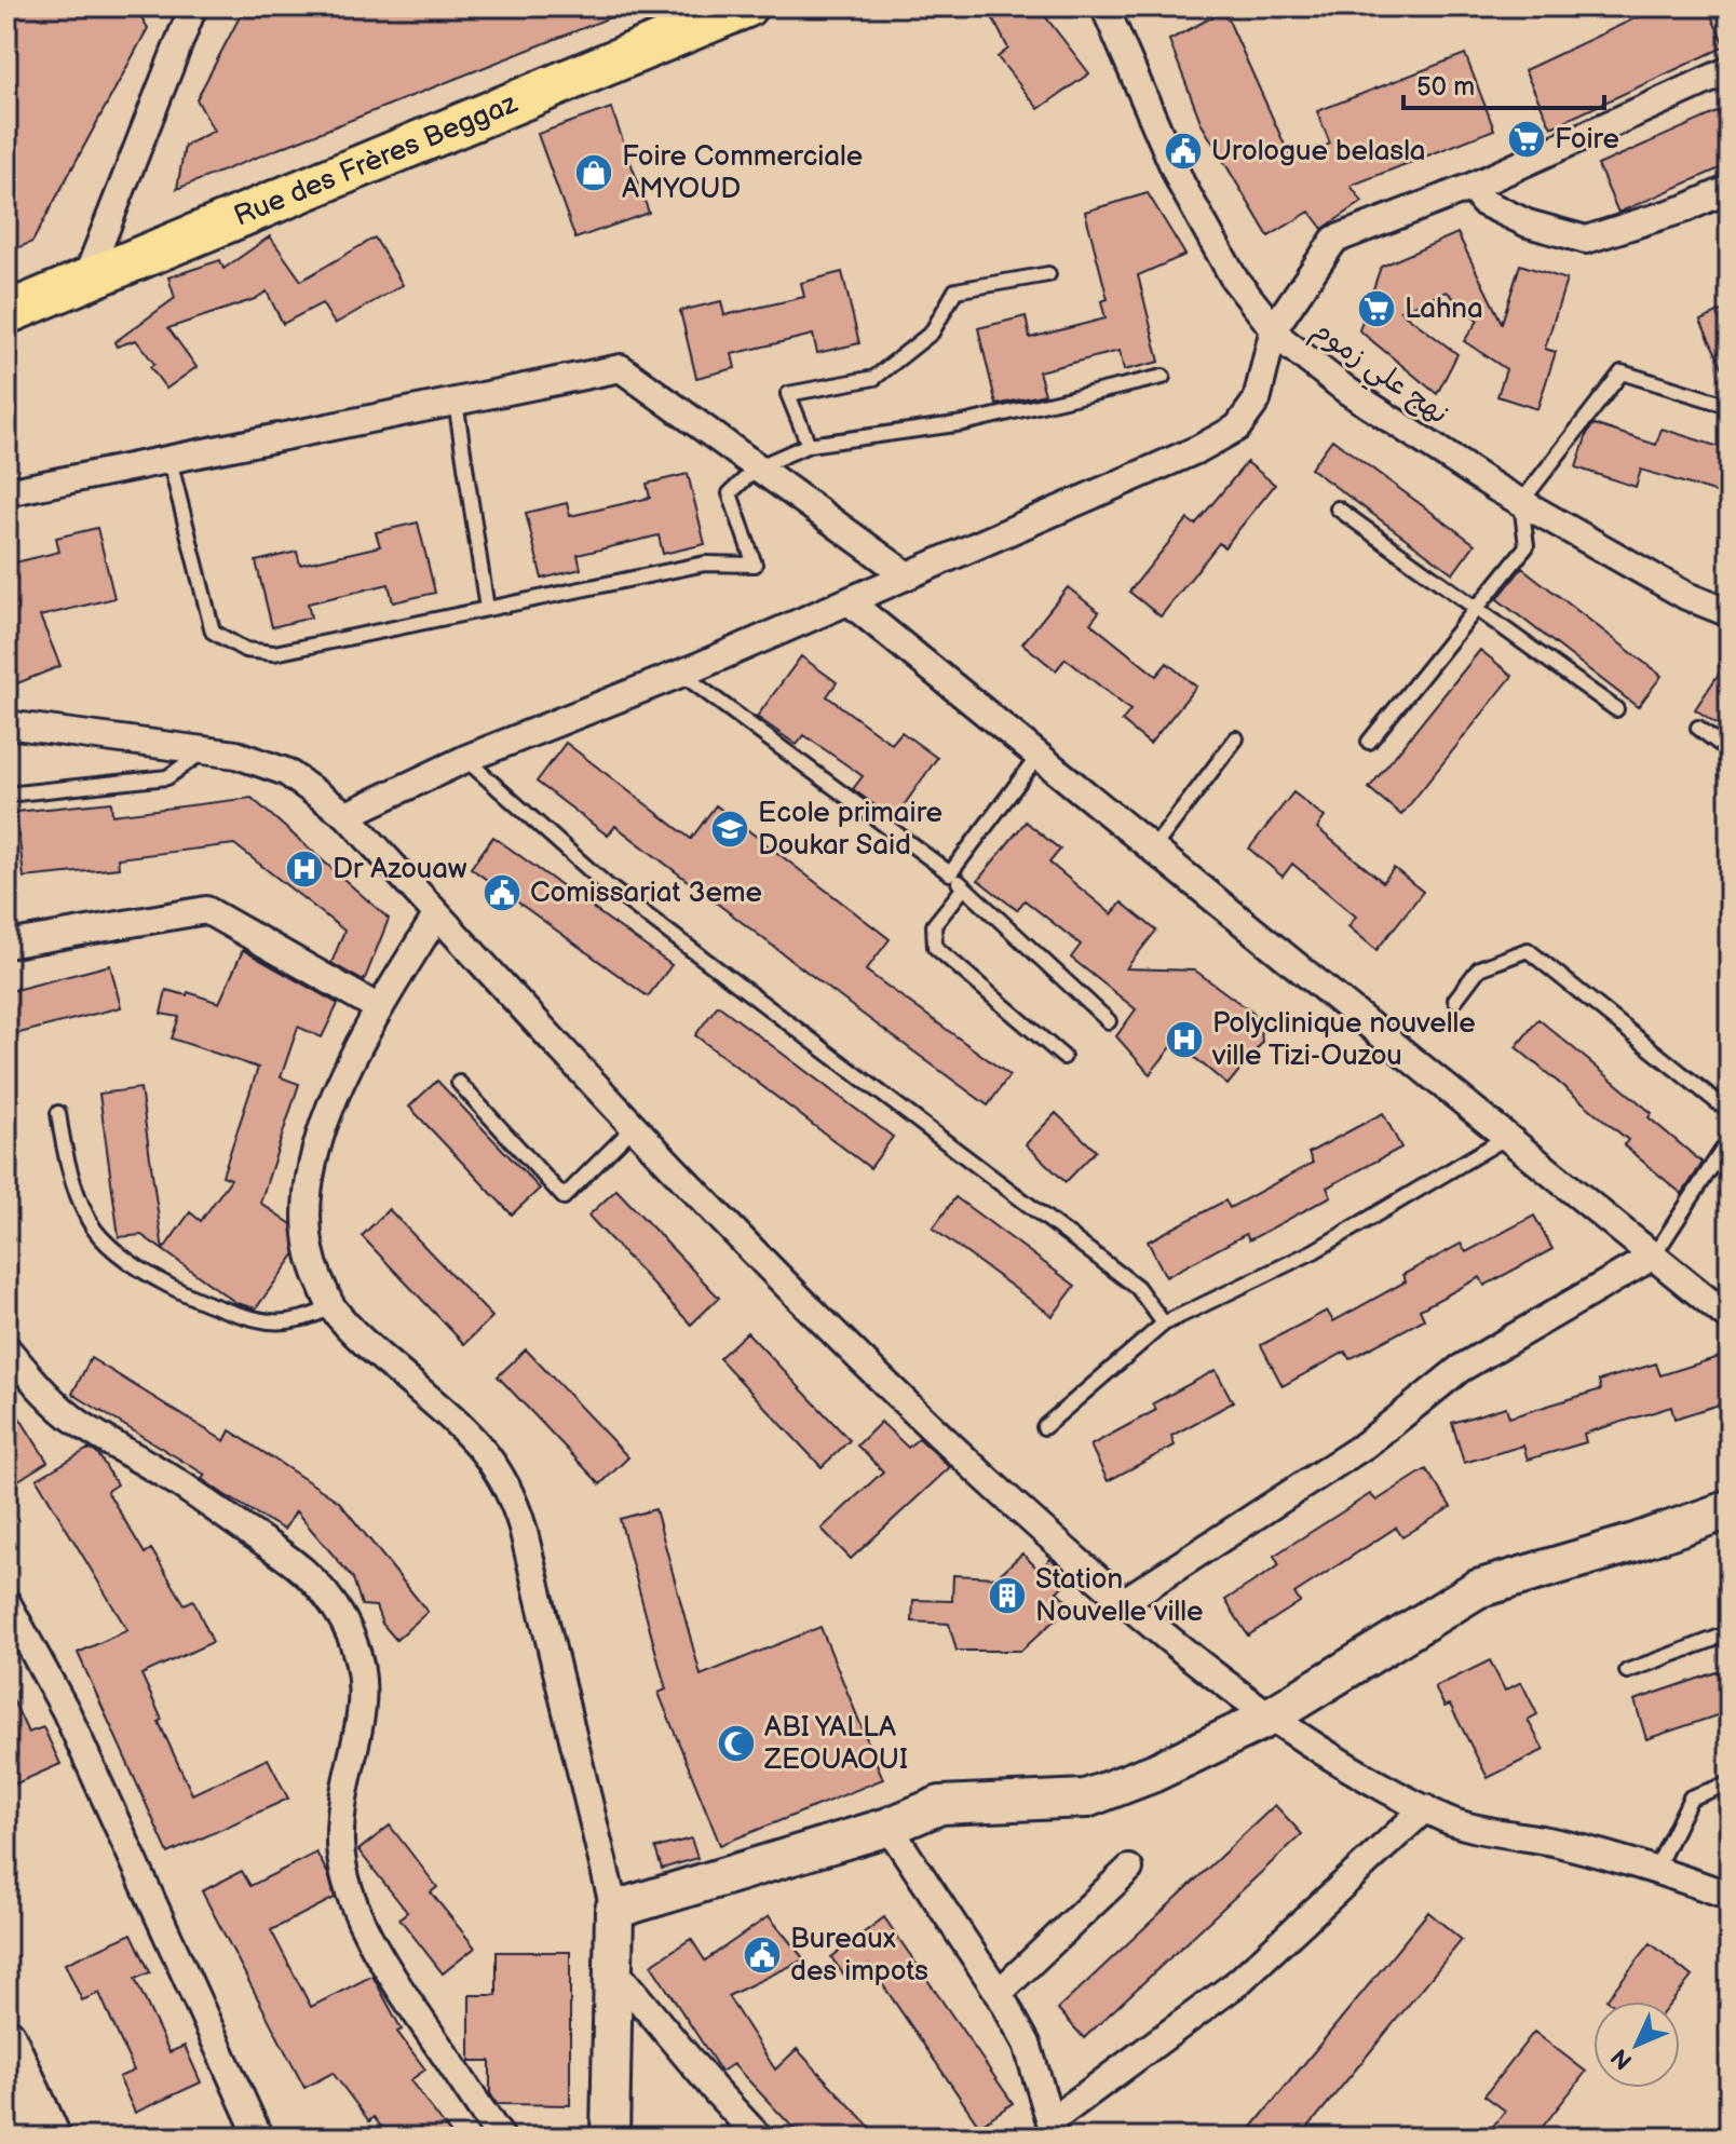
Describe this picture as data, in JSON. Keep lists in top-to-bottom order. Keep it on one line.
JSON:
{"streets":{"main road":["Rue des Frères Beggaz"],"street":["نهج علي زموم"]},"places":{"supermarket":["Foire","Lahna"],"public building":["Urologue belasla","Comissariat 3eme","Bureaux des impots"],"shop":["Foire Commerciale AMYOUD"],"school or university":["Ecole primaire Doukar Said"],"hospital":["Dr Azouaw","Polyclinique nouvelle ville Tizi-Ouzou"],"building":["Station Nouvelle ville"],"mosque":["ABI YALLA ZEOUAOUI"]},"scale_bar":"50 m","north":"bottom left"}
